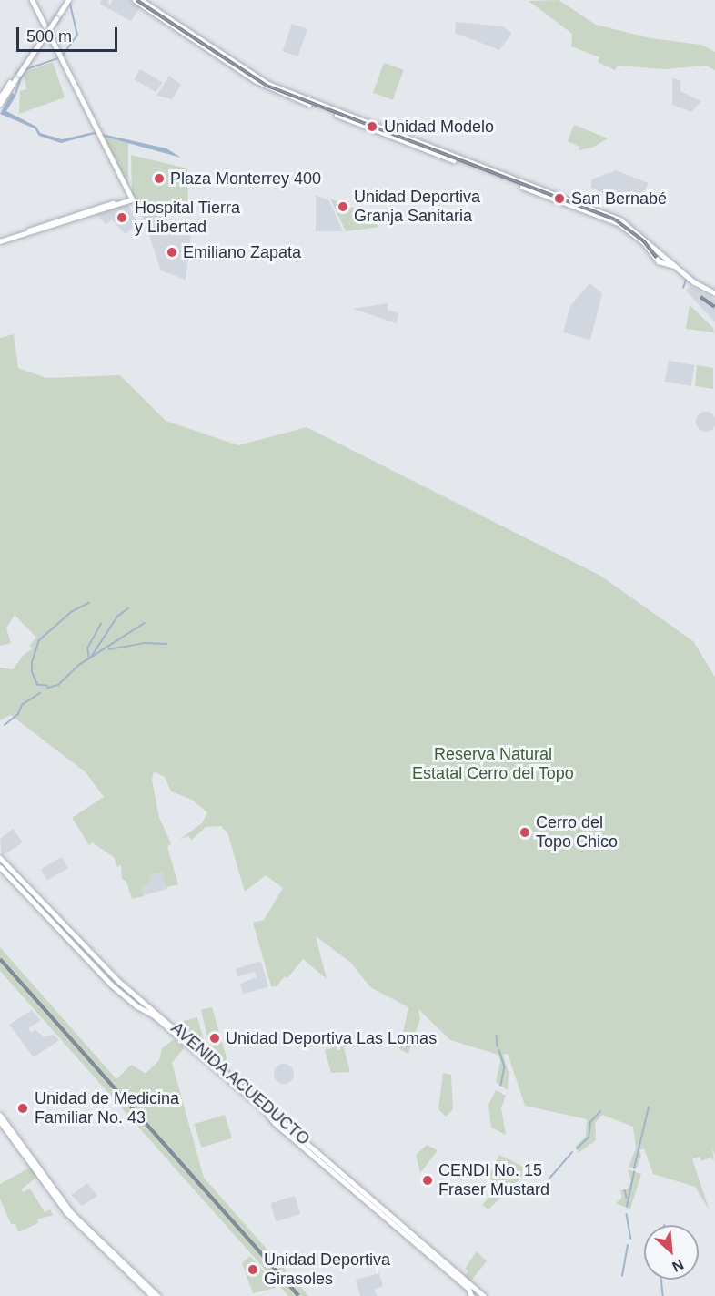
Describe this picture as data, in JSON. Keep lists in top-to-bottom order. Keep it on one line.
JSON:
{"streets":{"main road":["AVENIDA ACUEDUCTO"]},"parks":["Reserva Natural Estatal Cerro del Topo"],"places":["Unidad Modelo","Plaza Monterrey 400","San Bernabé","Unidad Deportiva Granja Sanitaria","Hospital Tierra y Libertad","Emiliano Zapata","Cerro del Topo Chico","Unidad Deportiva Las Lomas","Unidad de Medicina Familiar No. 43","CENDI No. 15 Fraser Mustard","Unidad Deportiva Girasoles"],"scale_bar":"500 m","north":"bottom right"}
